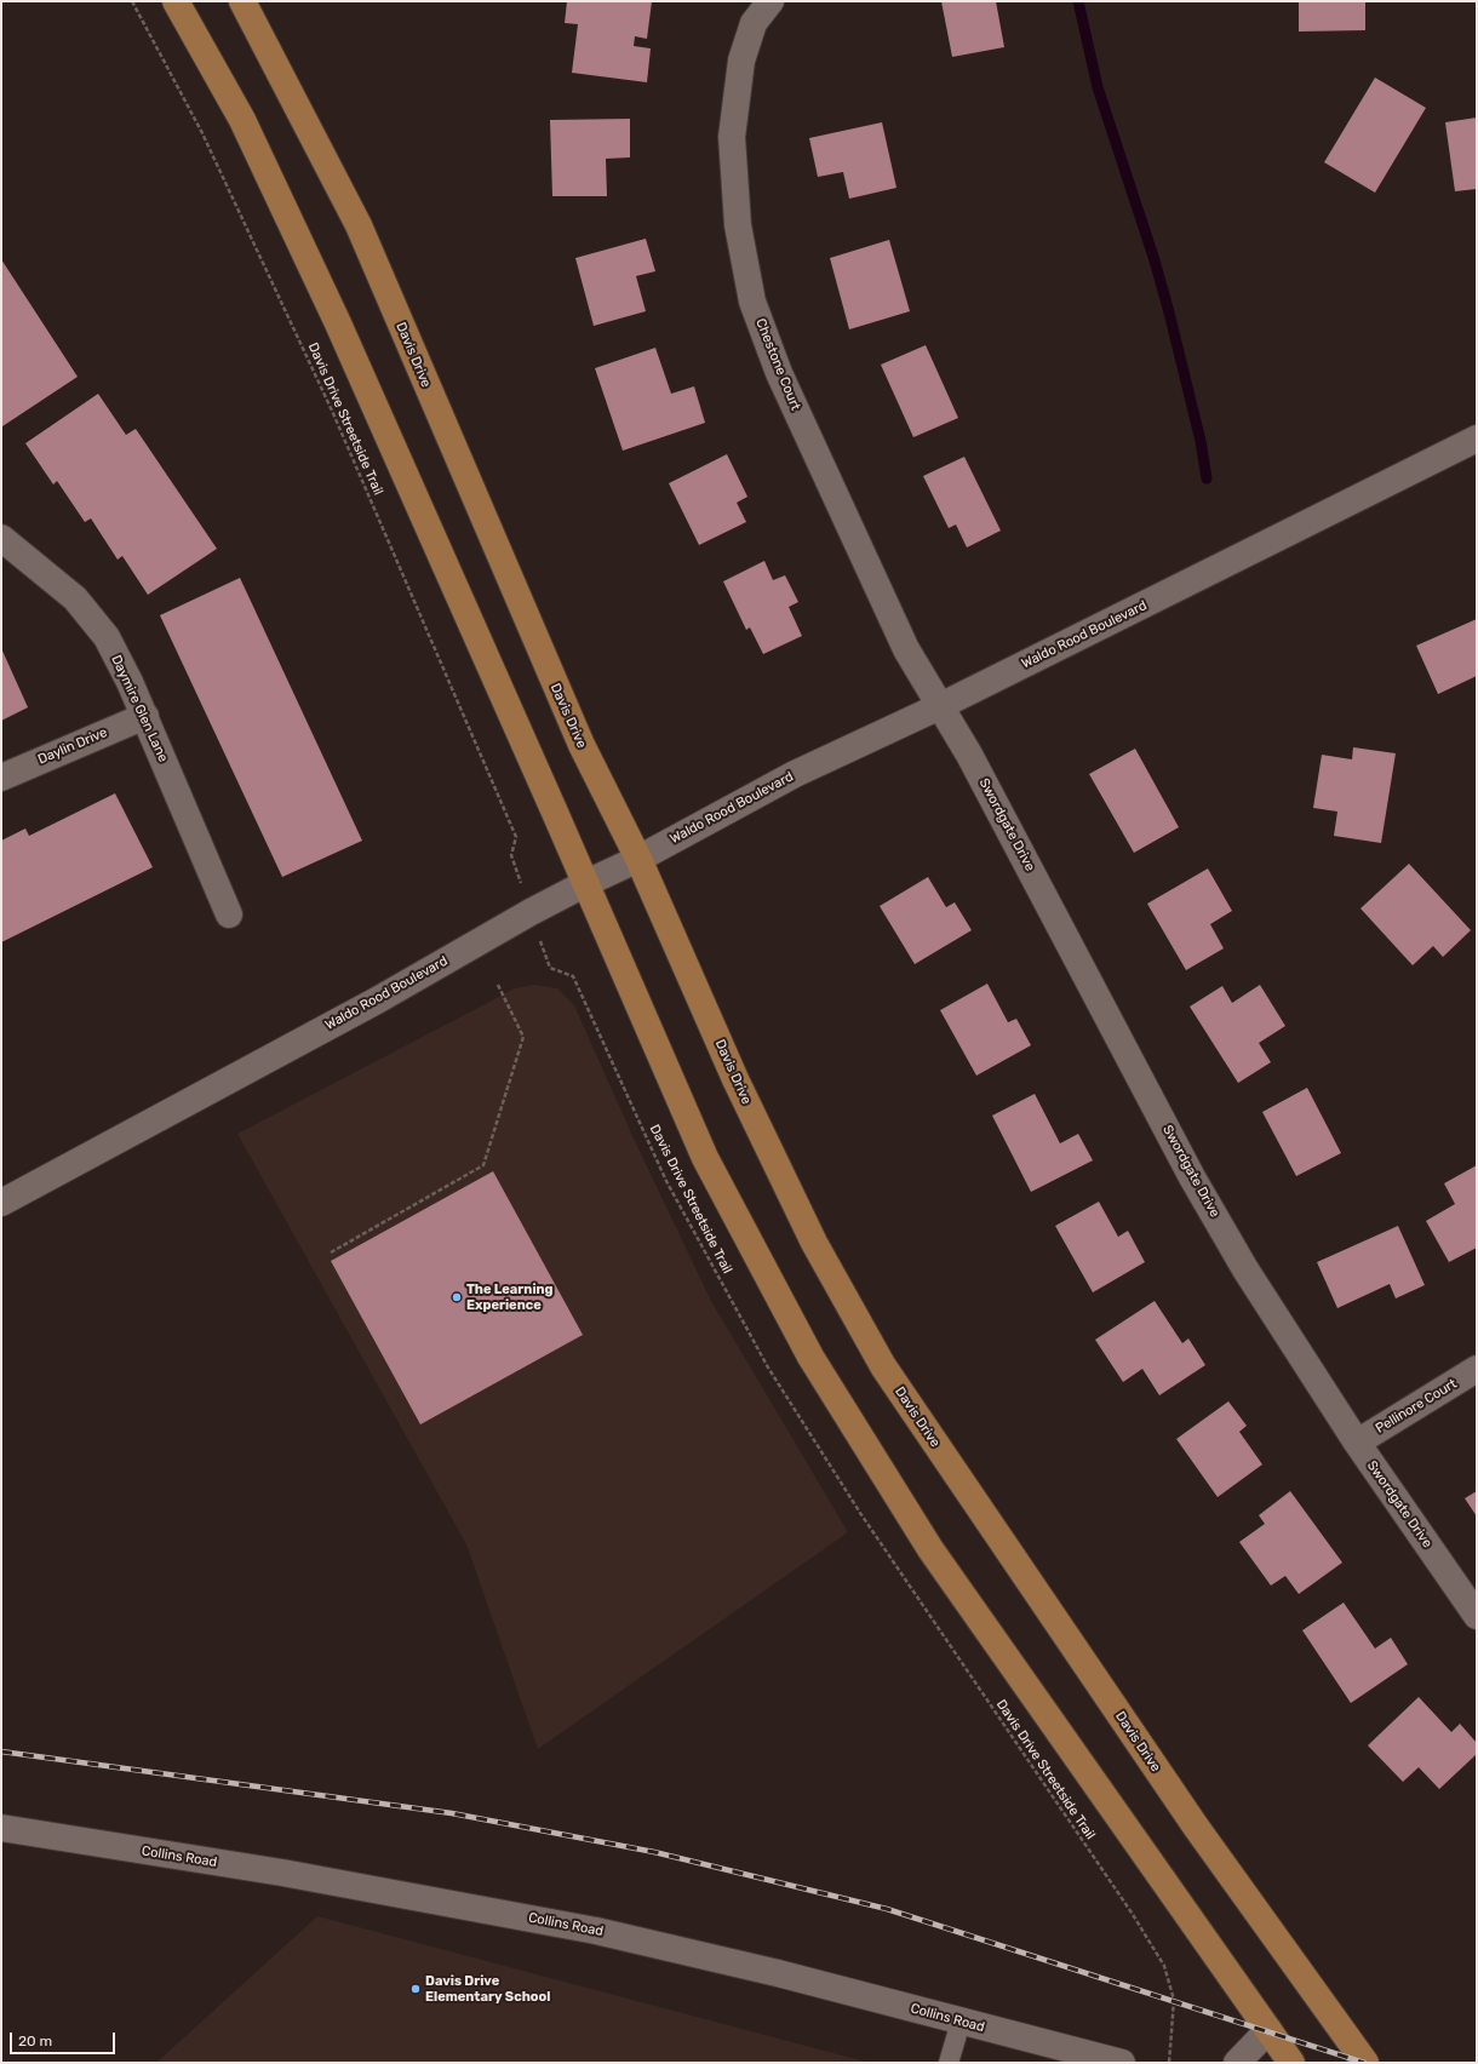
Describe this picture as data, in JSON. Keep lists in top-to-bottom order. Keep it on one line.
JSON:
{"streets":{"main road":["Davis Drive"],"street":["Chestone Court","Waldo Rood Boulevard","Daymire Glen Lane","Daylin Drive","Swordgate Drive","Pellinore Court","Collins Road"],"path":["Davis Drive Streetside Trail"]},"crossings":[["Davis Drive","Waldo Rood Boulevard"],["Chestone Court","Waldo Rood Boulevard"],["Chestone Court","Swordgate Drive"],["Waldo Rood Boulevard","Swordgate Drive"],["Daymire Glen Lane","Daylin Drive"],["Swordgate Drive","Pellinore Court"]],"places":["The Learning Experience","Davis Drive Elementary School"],"scale_bar":"20 m"}
